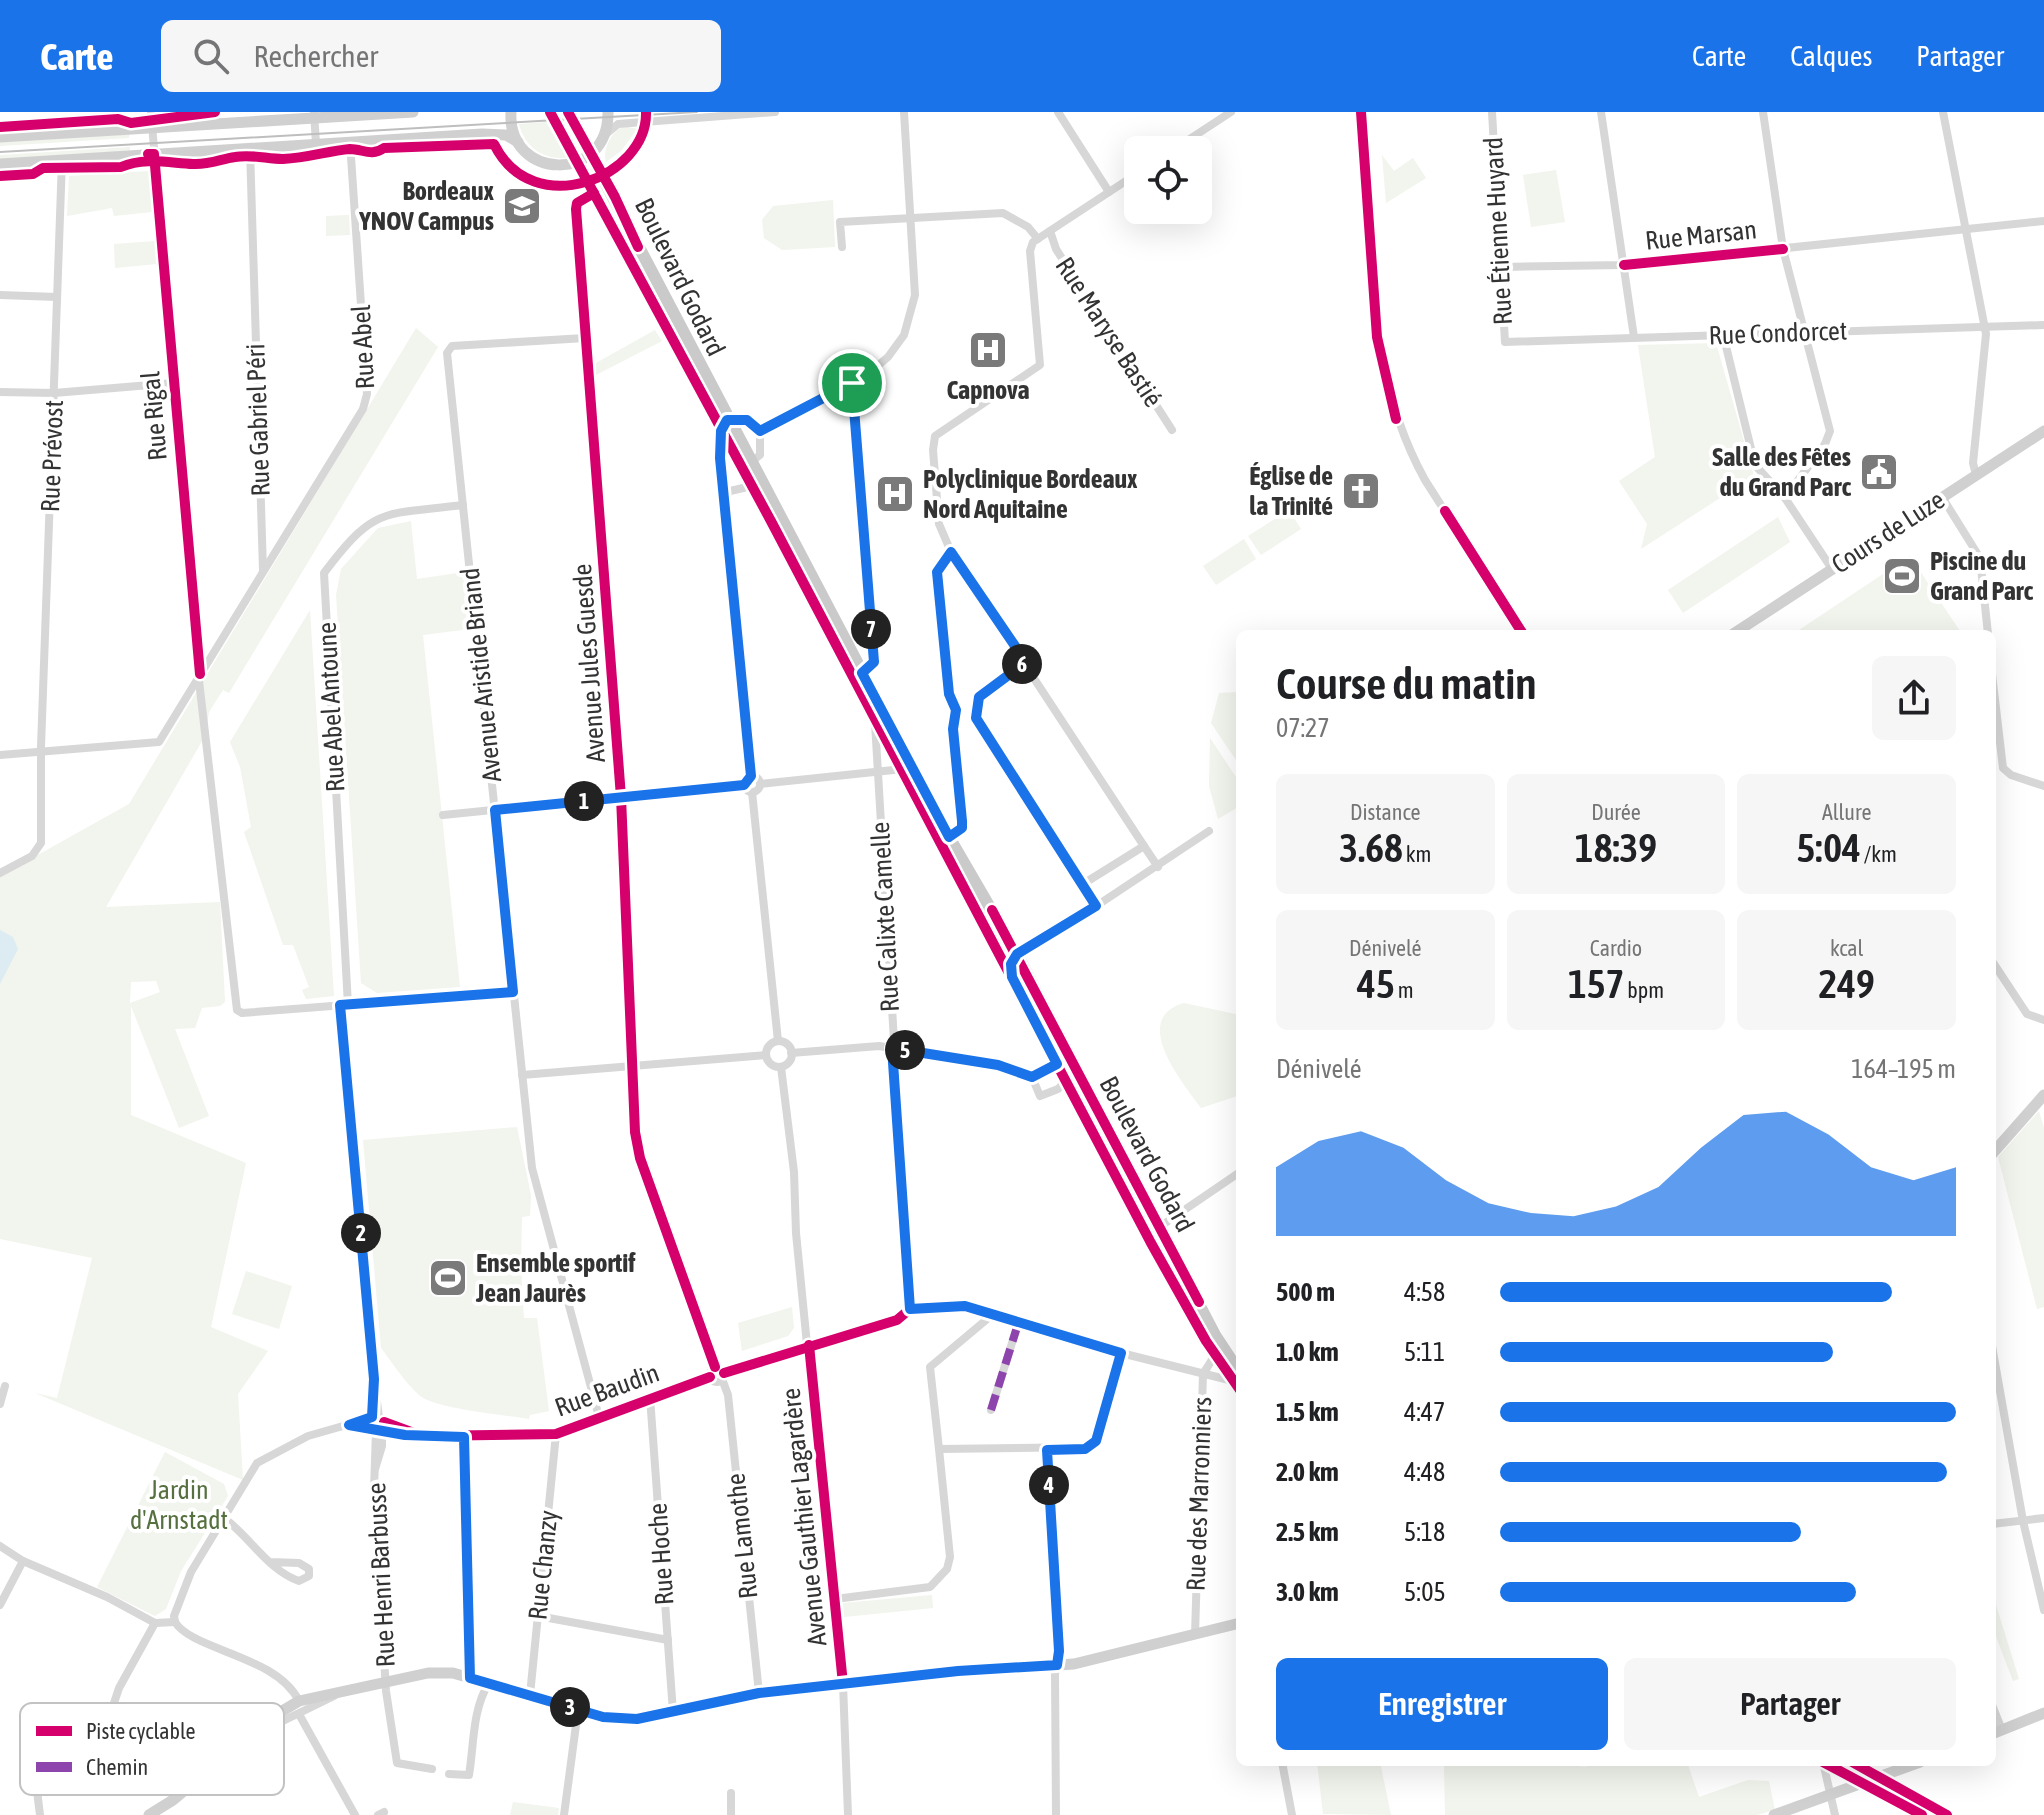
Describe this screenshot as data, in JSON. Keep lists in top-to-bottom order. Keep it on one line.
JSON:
{"streets":{"main road":["Boulevard Godard"],"street":["Rue Étienne Huyard","Rue Marsan","Rue Maryse Bastié","Rue Condorcet","Rue Abel","Rue Rigal","Rue Gabriel Péri","Rue Prévost","Cours de Luze","Avenue Jules Guesde","Avenue Aristide Briand","Rue Abel Antoune","Rue Calixte Camelle","Rue Baudin","Rue des Marronniers","Avenue Gauthier Lagardère","Rue Lamothe","Rue Hoche","Rue Chanzy","Rue Henri Barbusse"]},"crossings":[["Rue Étienne Huyard","Rue Marsan"],["Rue Étienne Huyard","Rue Condorcet"],["Boulevard Godard","Avenue Jules Guesde"],["Boulevard Godard","Rue Calixte Camelle"],["Boulevard Godard","Rue des Marronniers"],["Rue Abel","Rue Rigal"],["Rue Abel","Rue Gabriel Péri"],["Avenue Jules Guesde","Avenue Aristide Briand"],["Avenue Aristide Briand","Rue Abel Antoune"],["Avenue Aristide Briand","Rue Baudin"],["Rue Abel Antoune","Rue Baudin"],["Rue Abel Antoune","Rue Henri Barbusse"],["Rue Baudin","Rue Hoche"],["Rue Baudin","Rue Chanzy"],["Rue Baudin","Rue Henri Barbusse"]],"parks":["Jardin d'Arnstadt"],"places":{"school or university":["Bordeaux YNOV Campus"],"hospital":["Capnova","Polyclinique Bordeaux Nord Aquitaine"],"public building":["Salle des Fêtes du Grand Parc"],"church":["Église de la Trinité"],"sports":["Piscine du Grand Parc","Ensemble sportif Jean Jaurès"]},"legend":["Piste cyclable","Chemin"],"page":{"header":"Carte","search":"Rechercher","nav":["Carte","Calques","Partager"],"pins":["7","6","1","5","2","4","3"],"heading":["Course du matin","07:27"],"stats":[["Distance","3.68 km"],["Durée","18:39"],["Allure","5:04 /km"],["Dénivelé","45 m"],["Cardio","157 bpm"],["kcal","249"]],"chart":["Dénivelé","164–195 m"],"list":[{"name":"500 m","note":"4:58"},{"name":"1.0 km","note":"5:11"},{"name":"1.5 km","note":"4:47"},{"name":"2.0 km","note":"4:48"},{"name":"2.5 km","note":"5:18"},{"name":"3.0 km","note":"5:05"}],"buttons":["Enregistrer","Partager"]}}
